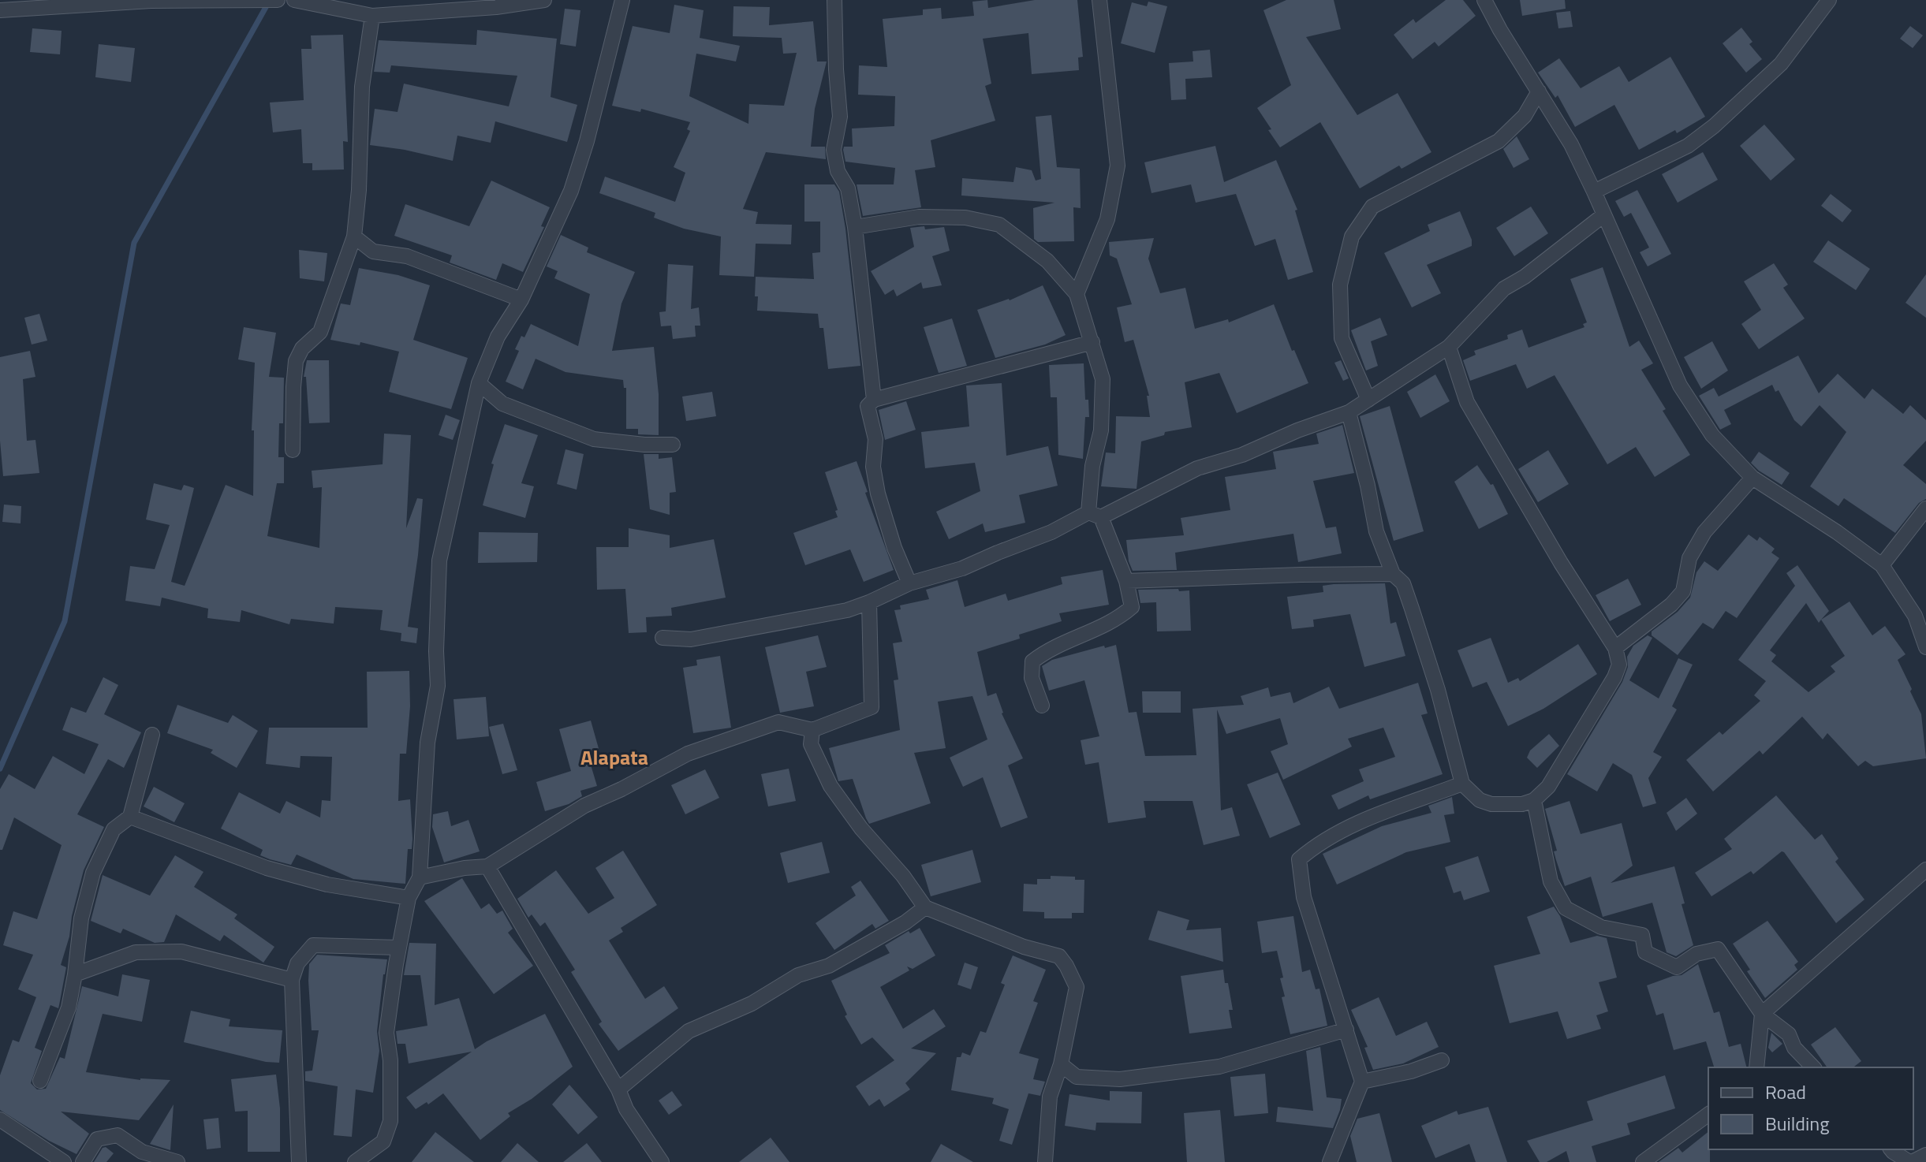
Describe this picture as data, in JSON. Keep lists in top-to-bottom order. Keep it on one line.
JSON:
{"districts":["Alapata"],"legend":["Road","Building"]}
